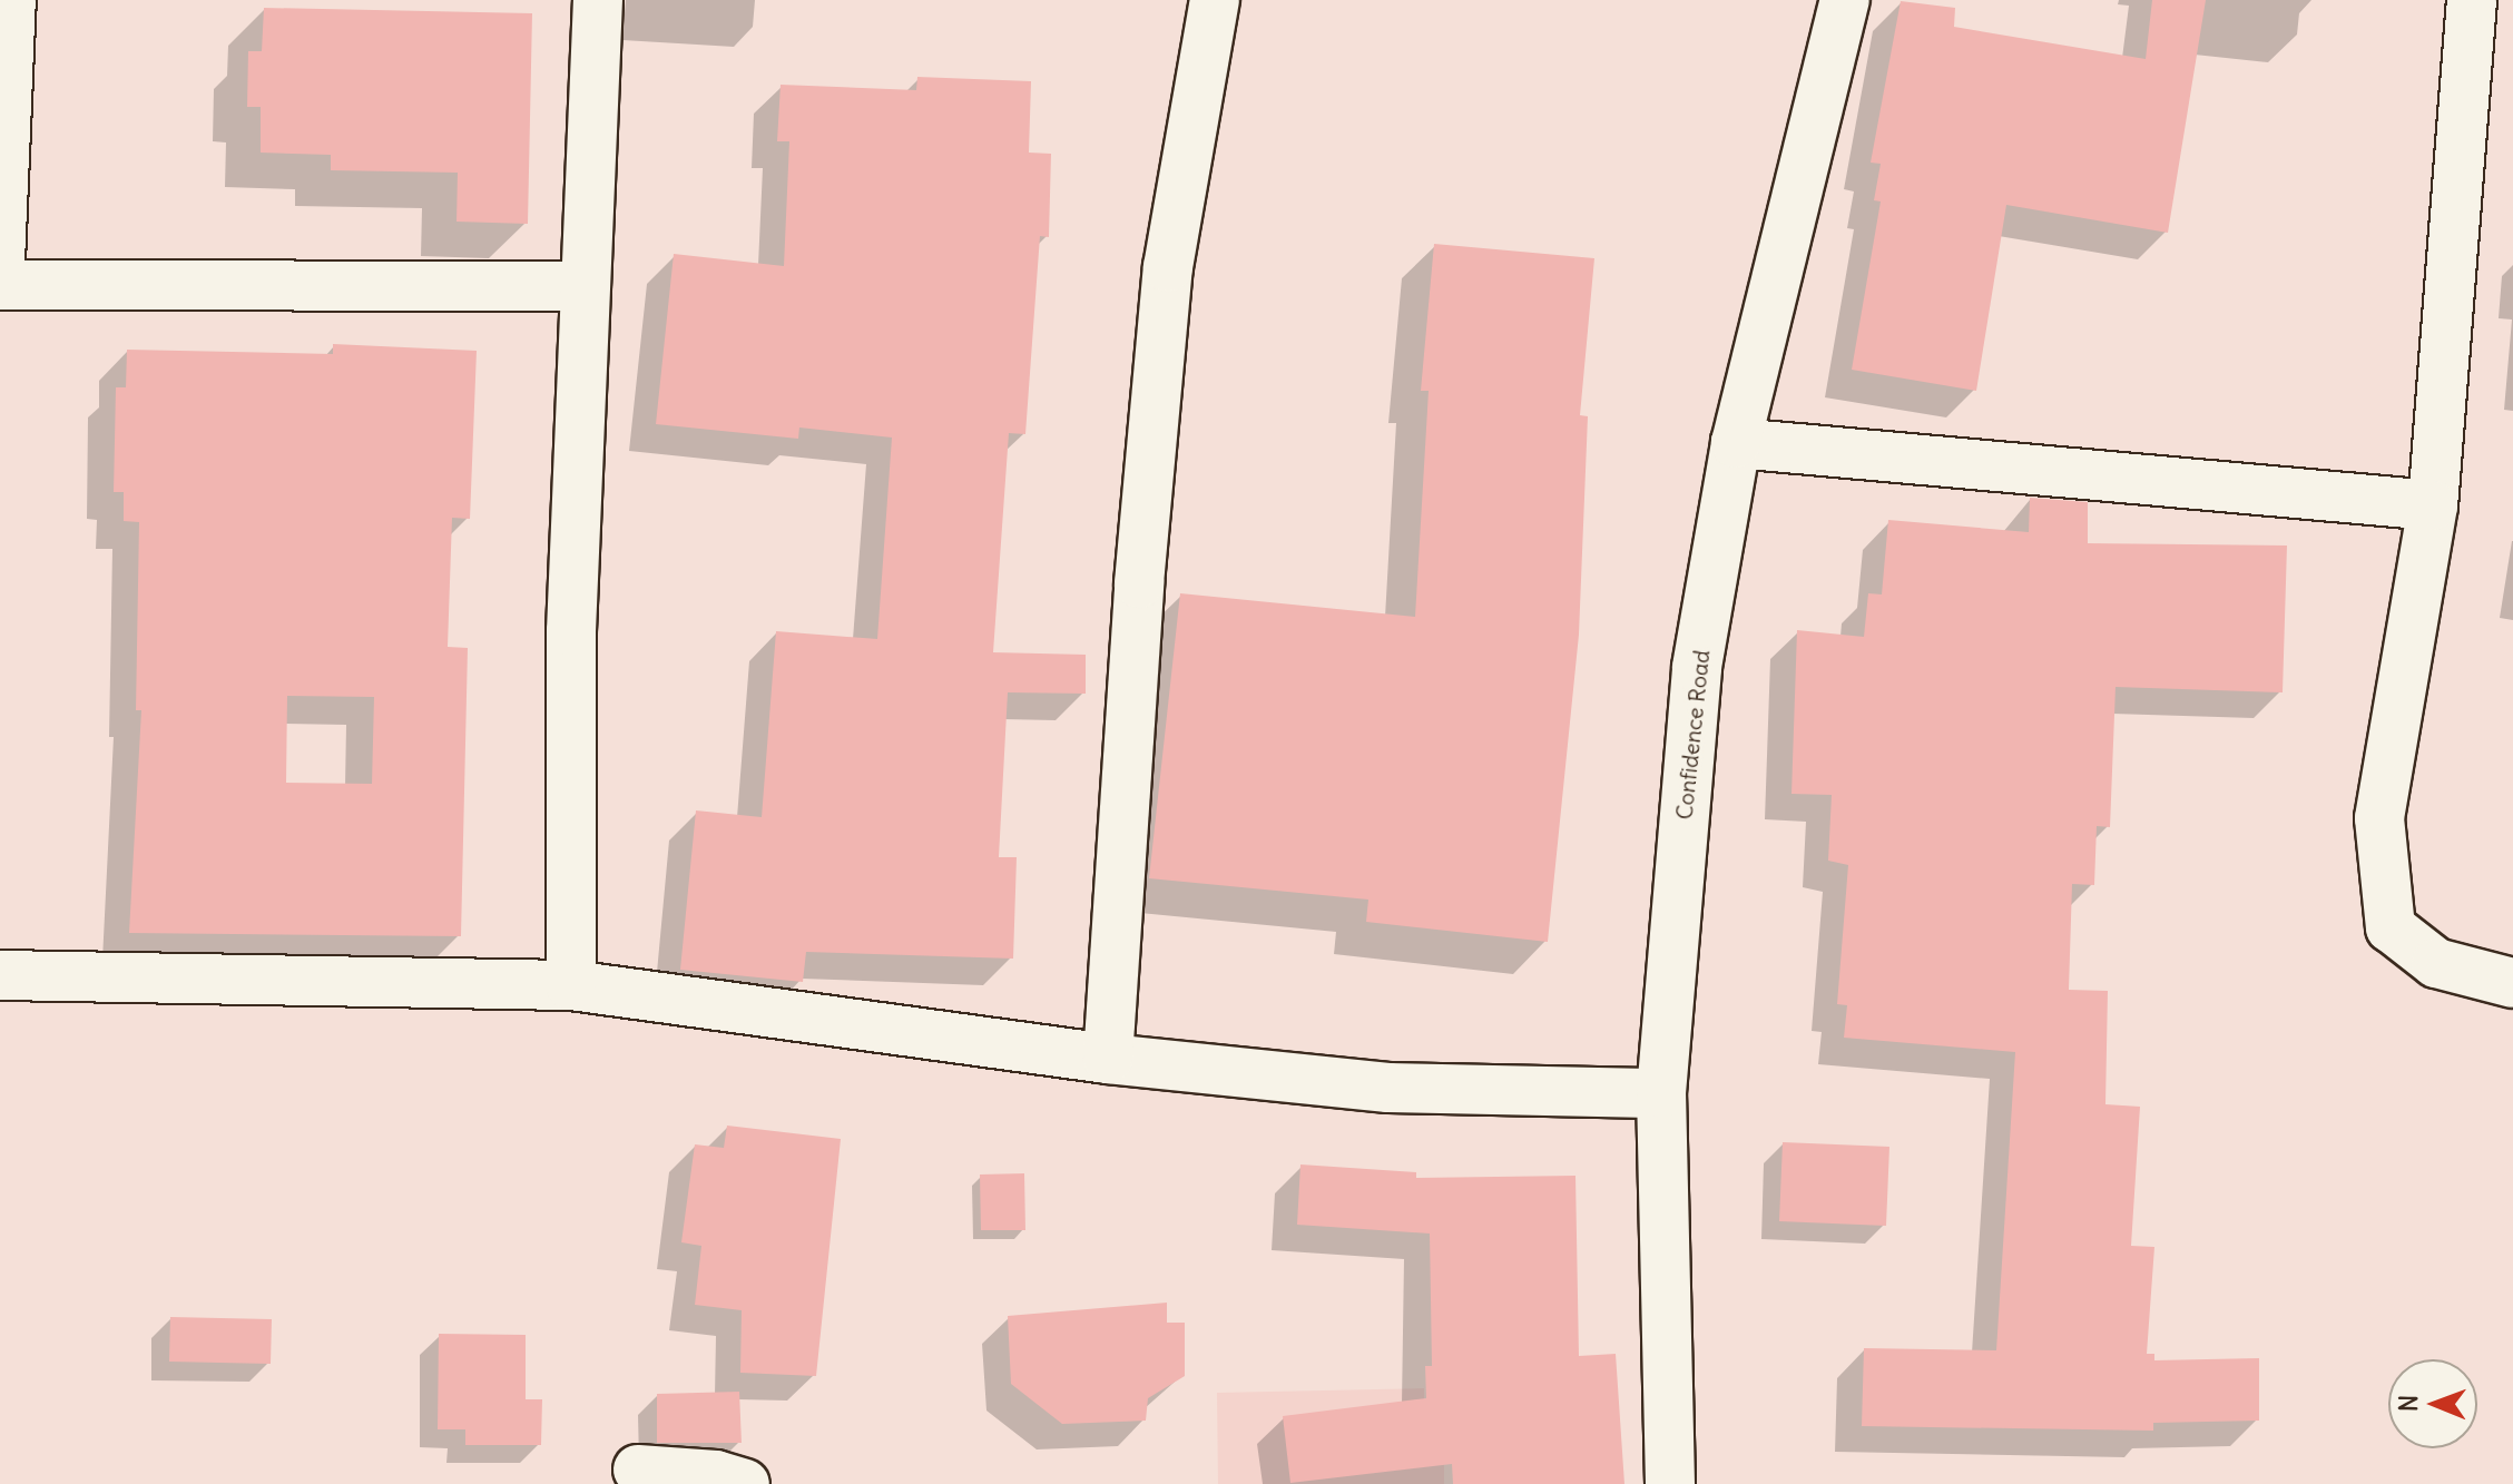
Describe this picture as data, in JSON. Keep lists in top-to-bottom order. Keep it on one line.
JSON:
{"streets":{"street":["Confidence Road"]},"north":"left"}
